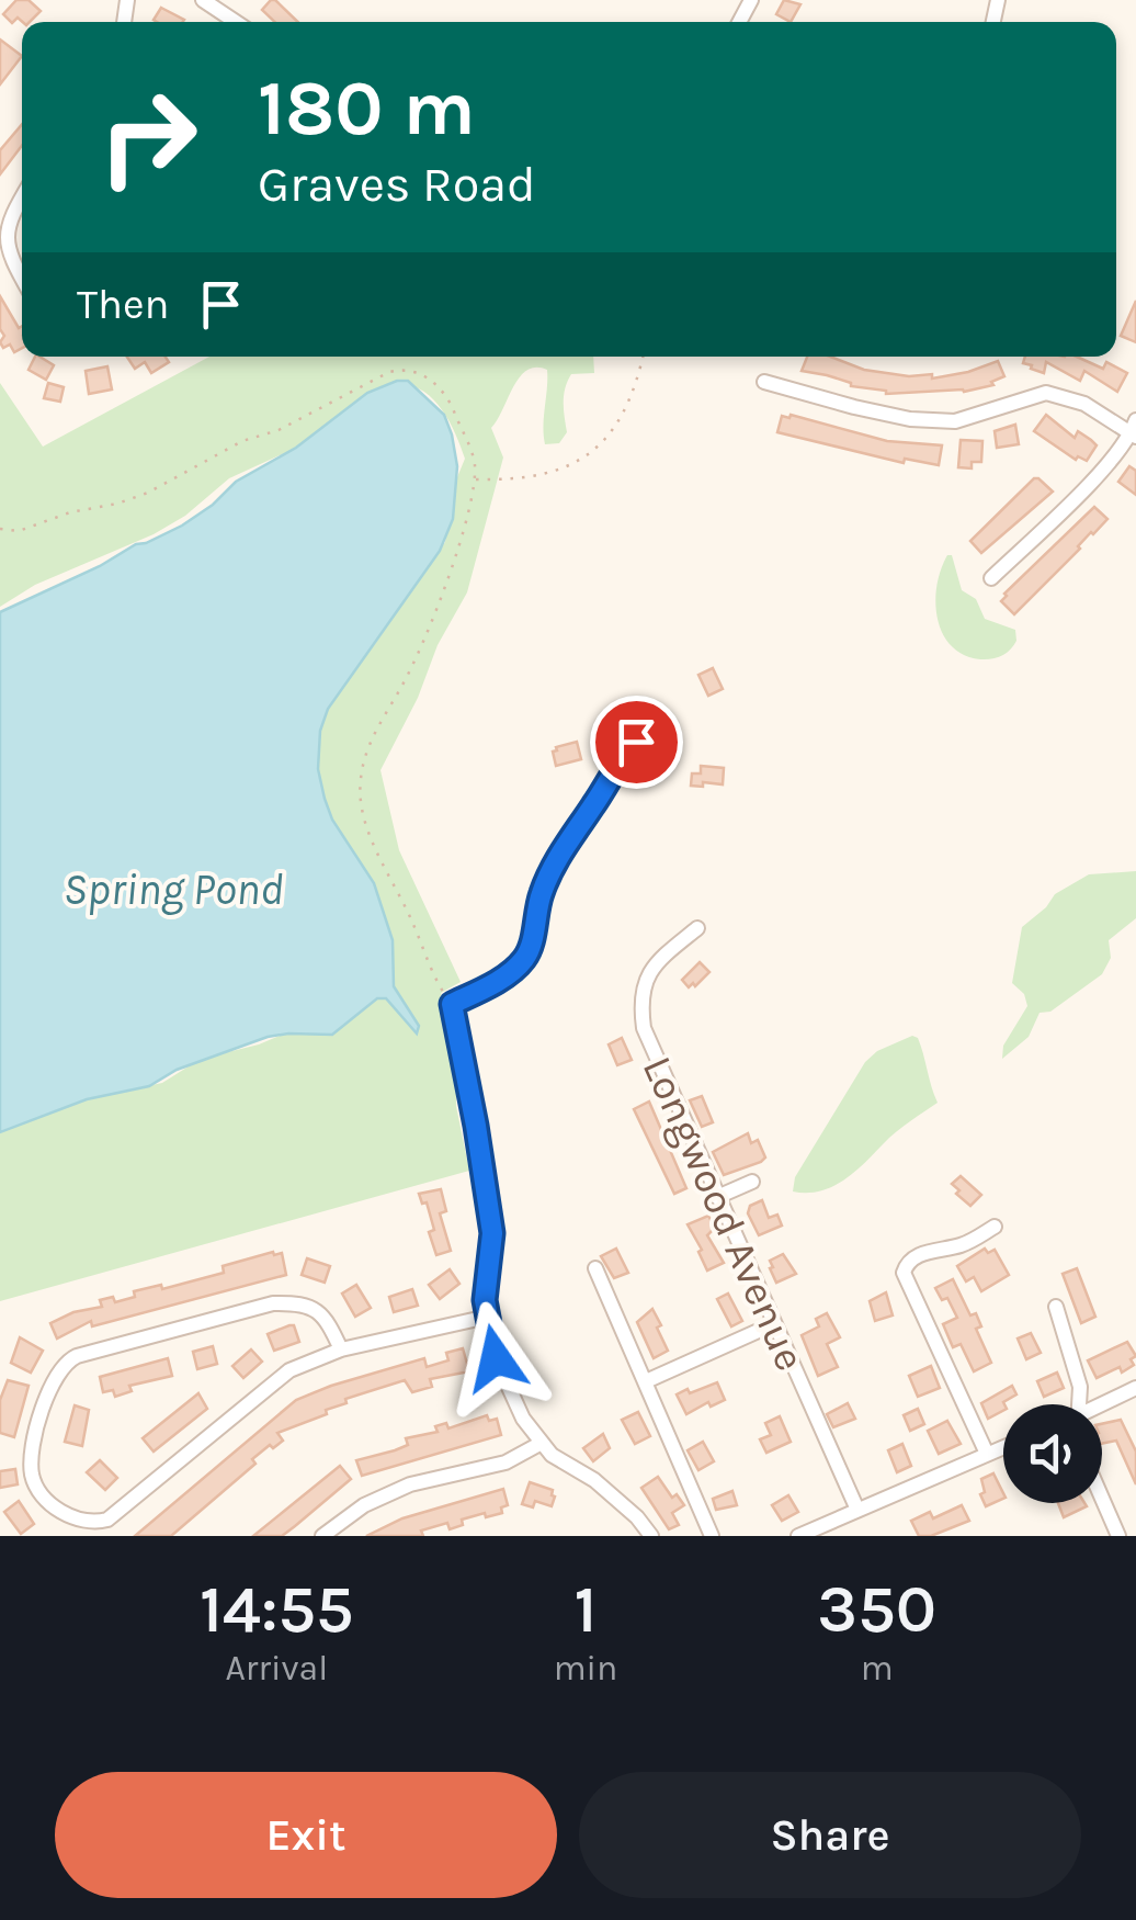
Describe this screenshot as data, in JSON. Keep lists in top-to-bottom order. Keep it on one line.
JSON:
{"streets":{"street":["Longwood Avenue"]},"water":["Spring Pond"],"page":{"turn":["180 m","Graves Road"],"then":"Then","eta":["14:55","Arrival","1","min","350","m"],"buttons":["Exit","Share"]}}
